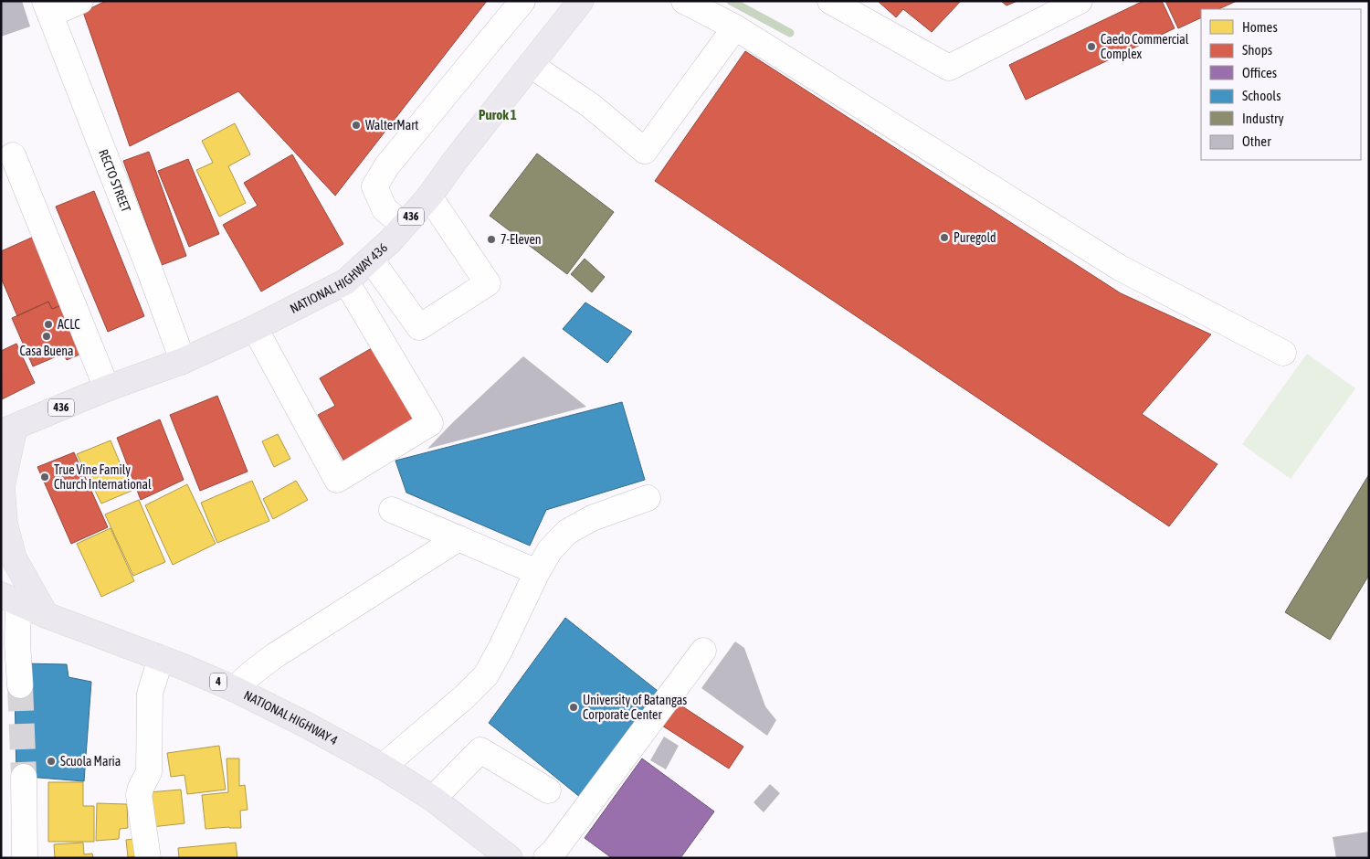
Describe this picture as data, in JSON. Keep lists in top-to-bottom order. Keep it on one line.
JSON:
{"streets":{"main road":["436","NATIONAL HIGHWAY 436","4","NATIONAL HIGHWAY 4"],"street":["RECTO STREET"]},"crossings":[["RECTO STREET","NATIONAL HIGHWAY 436"]],"districts":["Purok 1"],"places":["Caedo Commercial Complex","WalterMart","Puregold","7-Eleven","ACLC","Casa Buena","True Vine Family Church International","University of Batangas Corporate Center","Scuola Maria"],"legend":["Homes","Shops","Offices","Schools","Industry","Other"]}
